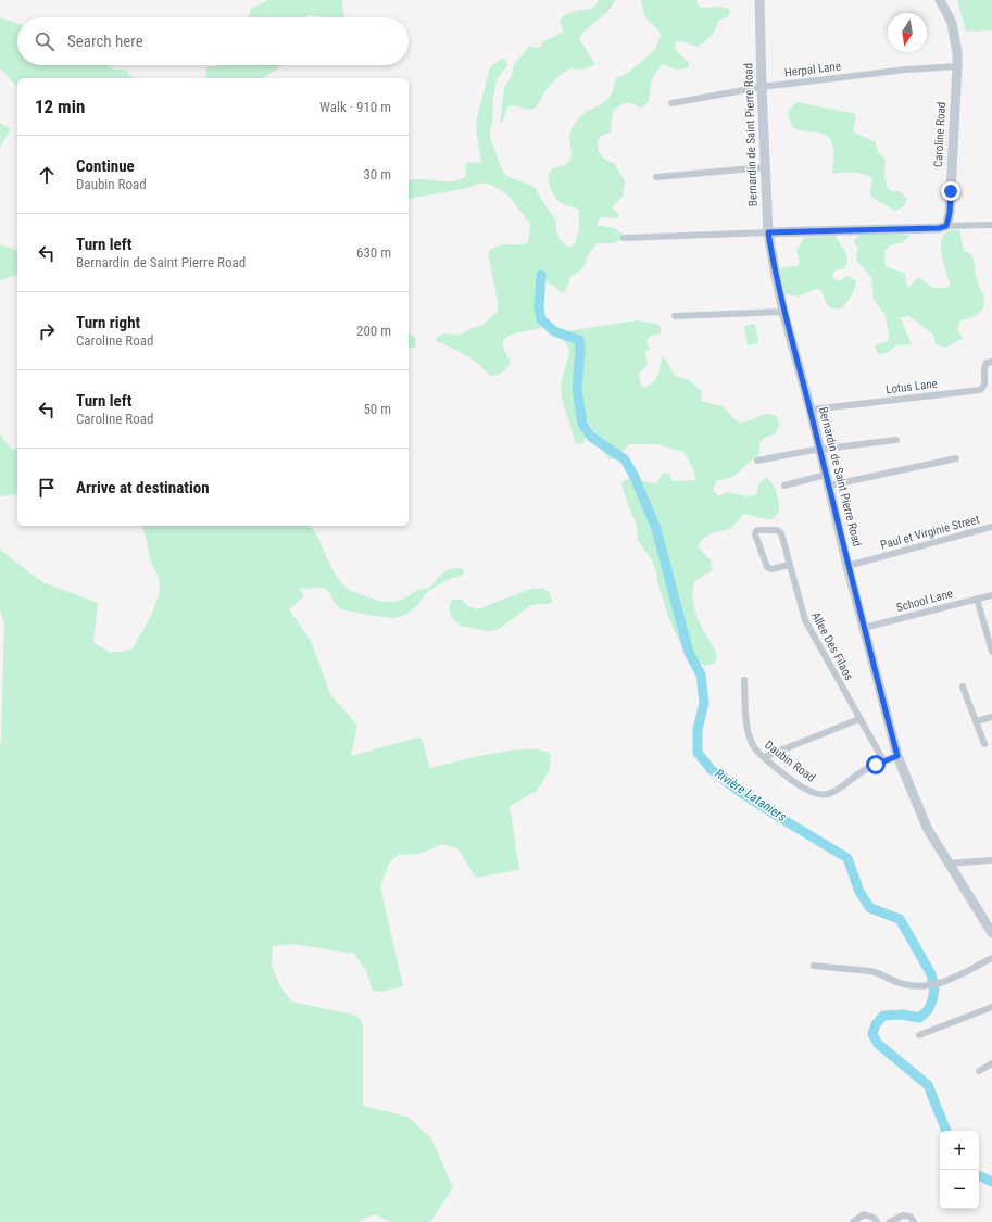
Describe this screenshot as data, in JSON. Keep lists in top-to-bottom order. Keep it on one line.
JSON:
{"streets":{"main road":["Bernardin de Saint Pierre Road","Caroline Road"],"street":["Herpal Lane","Lotus Lane","Paul et Virginie Street","School Lane","Allee Des Filaos","Daubin Road"]},"crossings":[["Herpal Lane","Bernardin de Saint Pierre Road"],["Herpal Lane","Caroline Road"],["Bernardin de Saint Pierre Road","Lotus Lane"],["Bernardin de Saint Pierre Road","Paul et Virginie Street"],["Bernardin de Saint Pierre Road","School Lane"],["Bernardin de Saint Pierre Road","Daubin Road"],["Allee Des Filaos","Daubin Road"]],"water":["Rivière Lataniers"],"north":"bottom","page":{"search":"Search here","heading":["12 min","Walk · 910 m"],"list":[["Continue","Daubin Road","30 m"],["Turn left","Bernardin de Saint Pierre Road","630 m"],["Turn right","Caroline Road","200 m"],["Turn left","Caroline Road","50 m"],"Arrive at destination"],"map_buttons":["+","−"]}}
